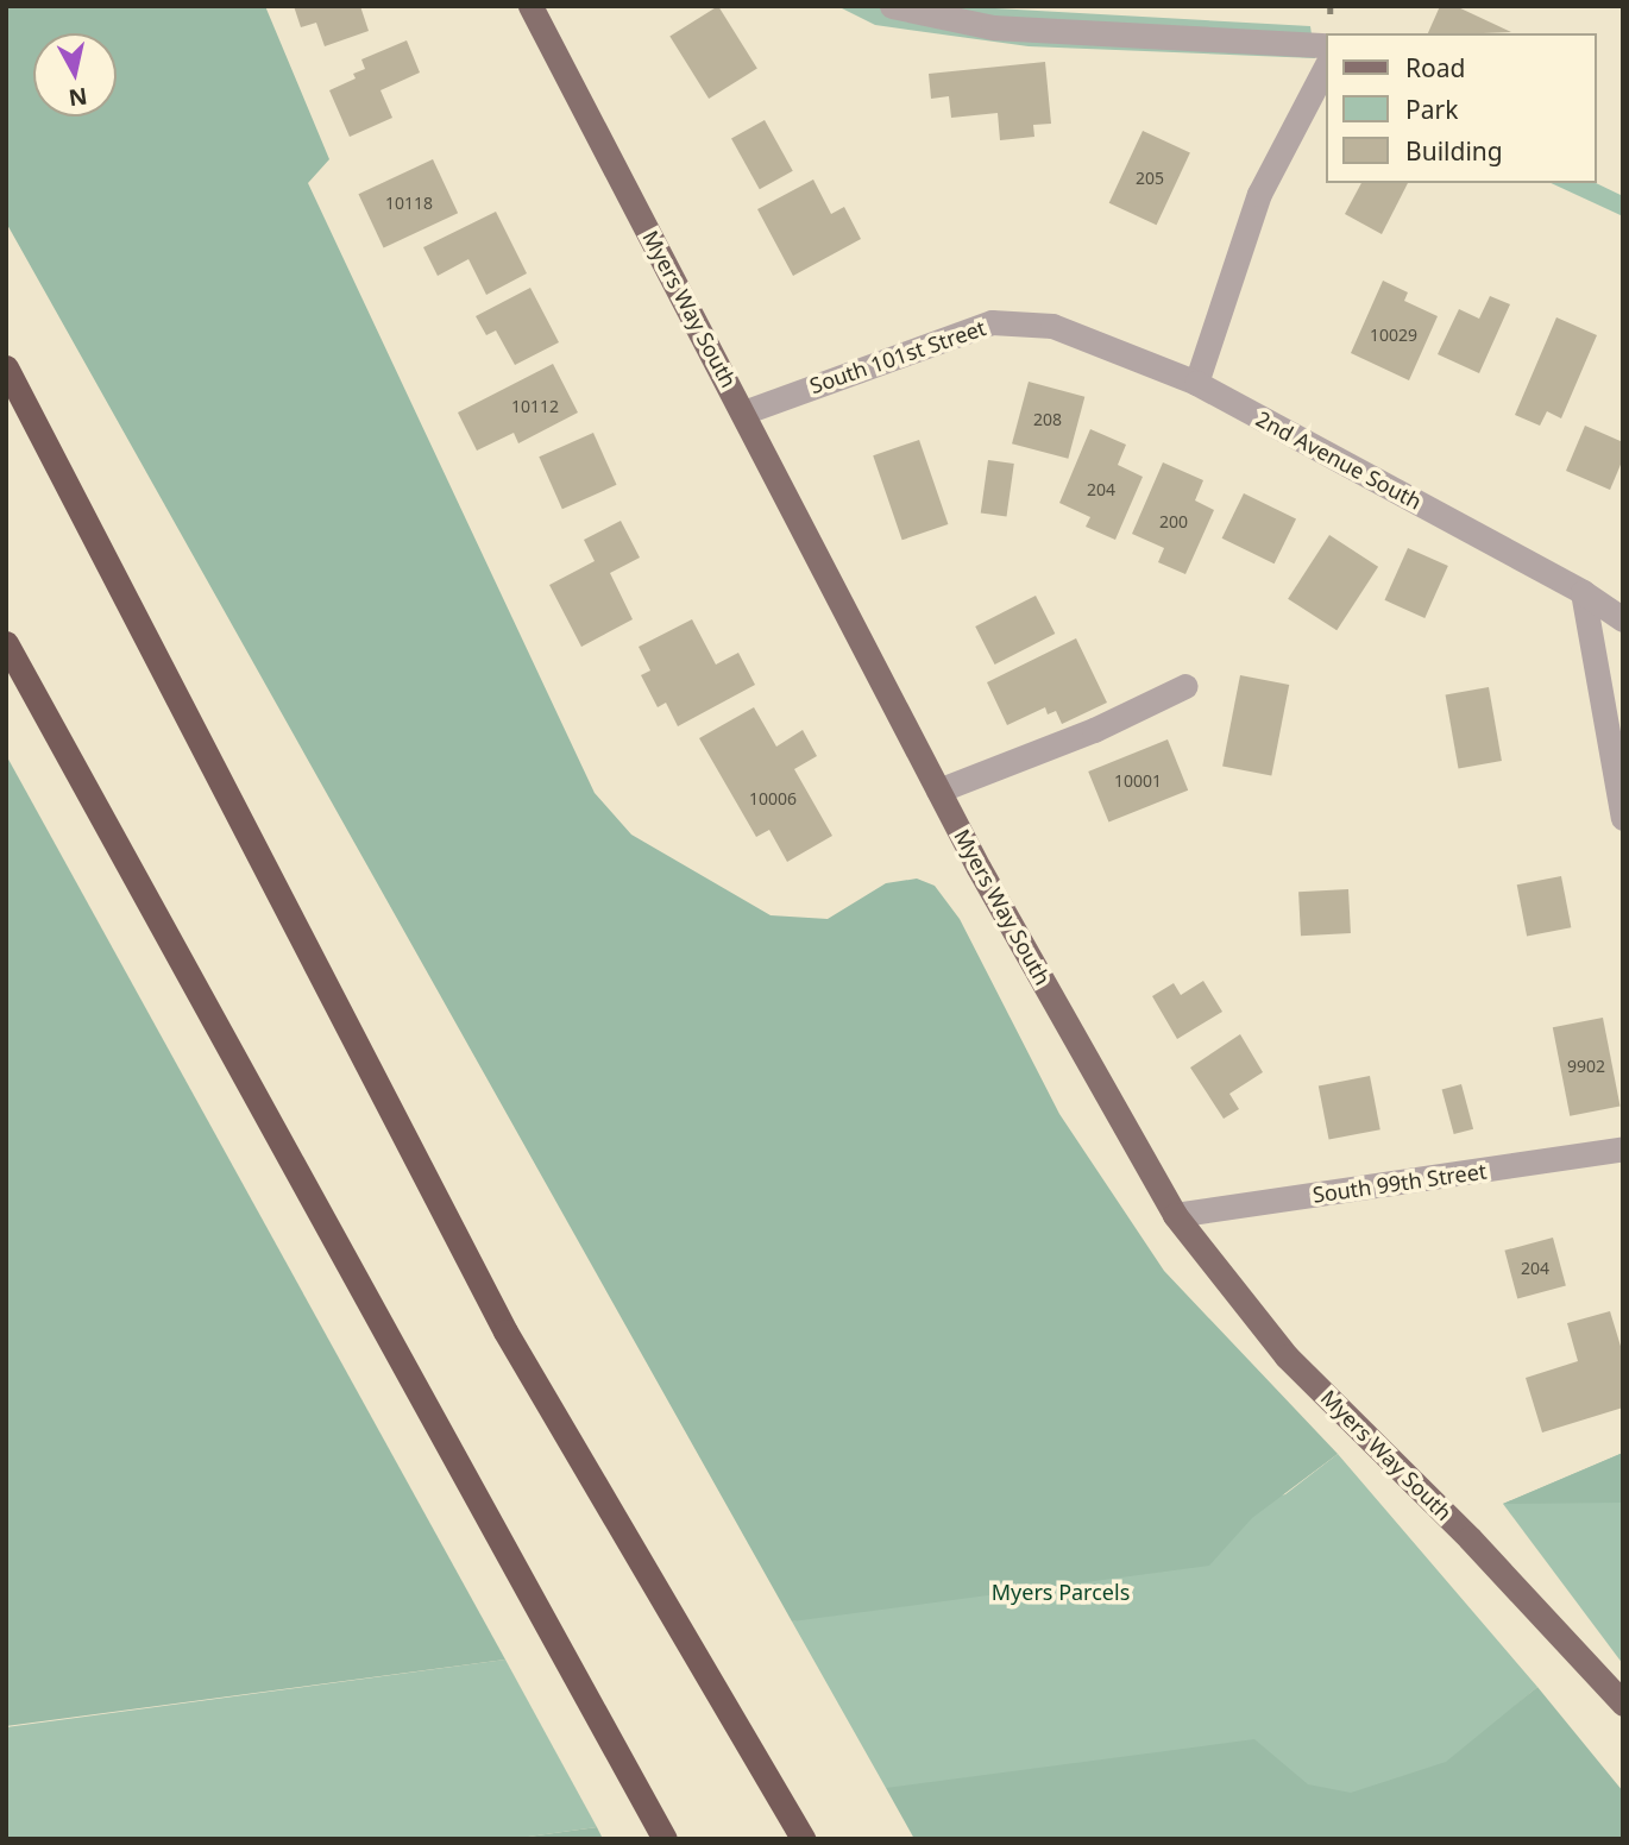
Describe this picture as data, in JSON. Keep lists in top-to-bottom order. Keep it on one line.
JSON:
{"streets":{"main road":["Myers Way South"],"street":["South 101st Street","2nd Avenue South","South 99th Street"]},"crossings":[["Myers Way South","South 101st Street"],["Myers Way South","South 99th Street"],["South 101st Street","2nd Avenue South"]],"parks":["Myers Parcels"],"house_numbers":["205","10118","10029","10112","208","204","200","10001","10006","9902","204"],"legend":["Road","Park","Building"],"north":"bottom"}
